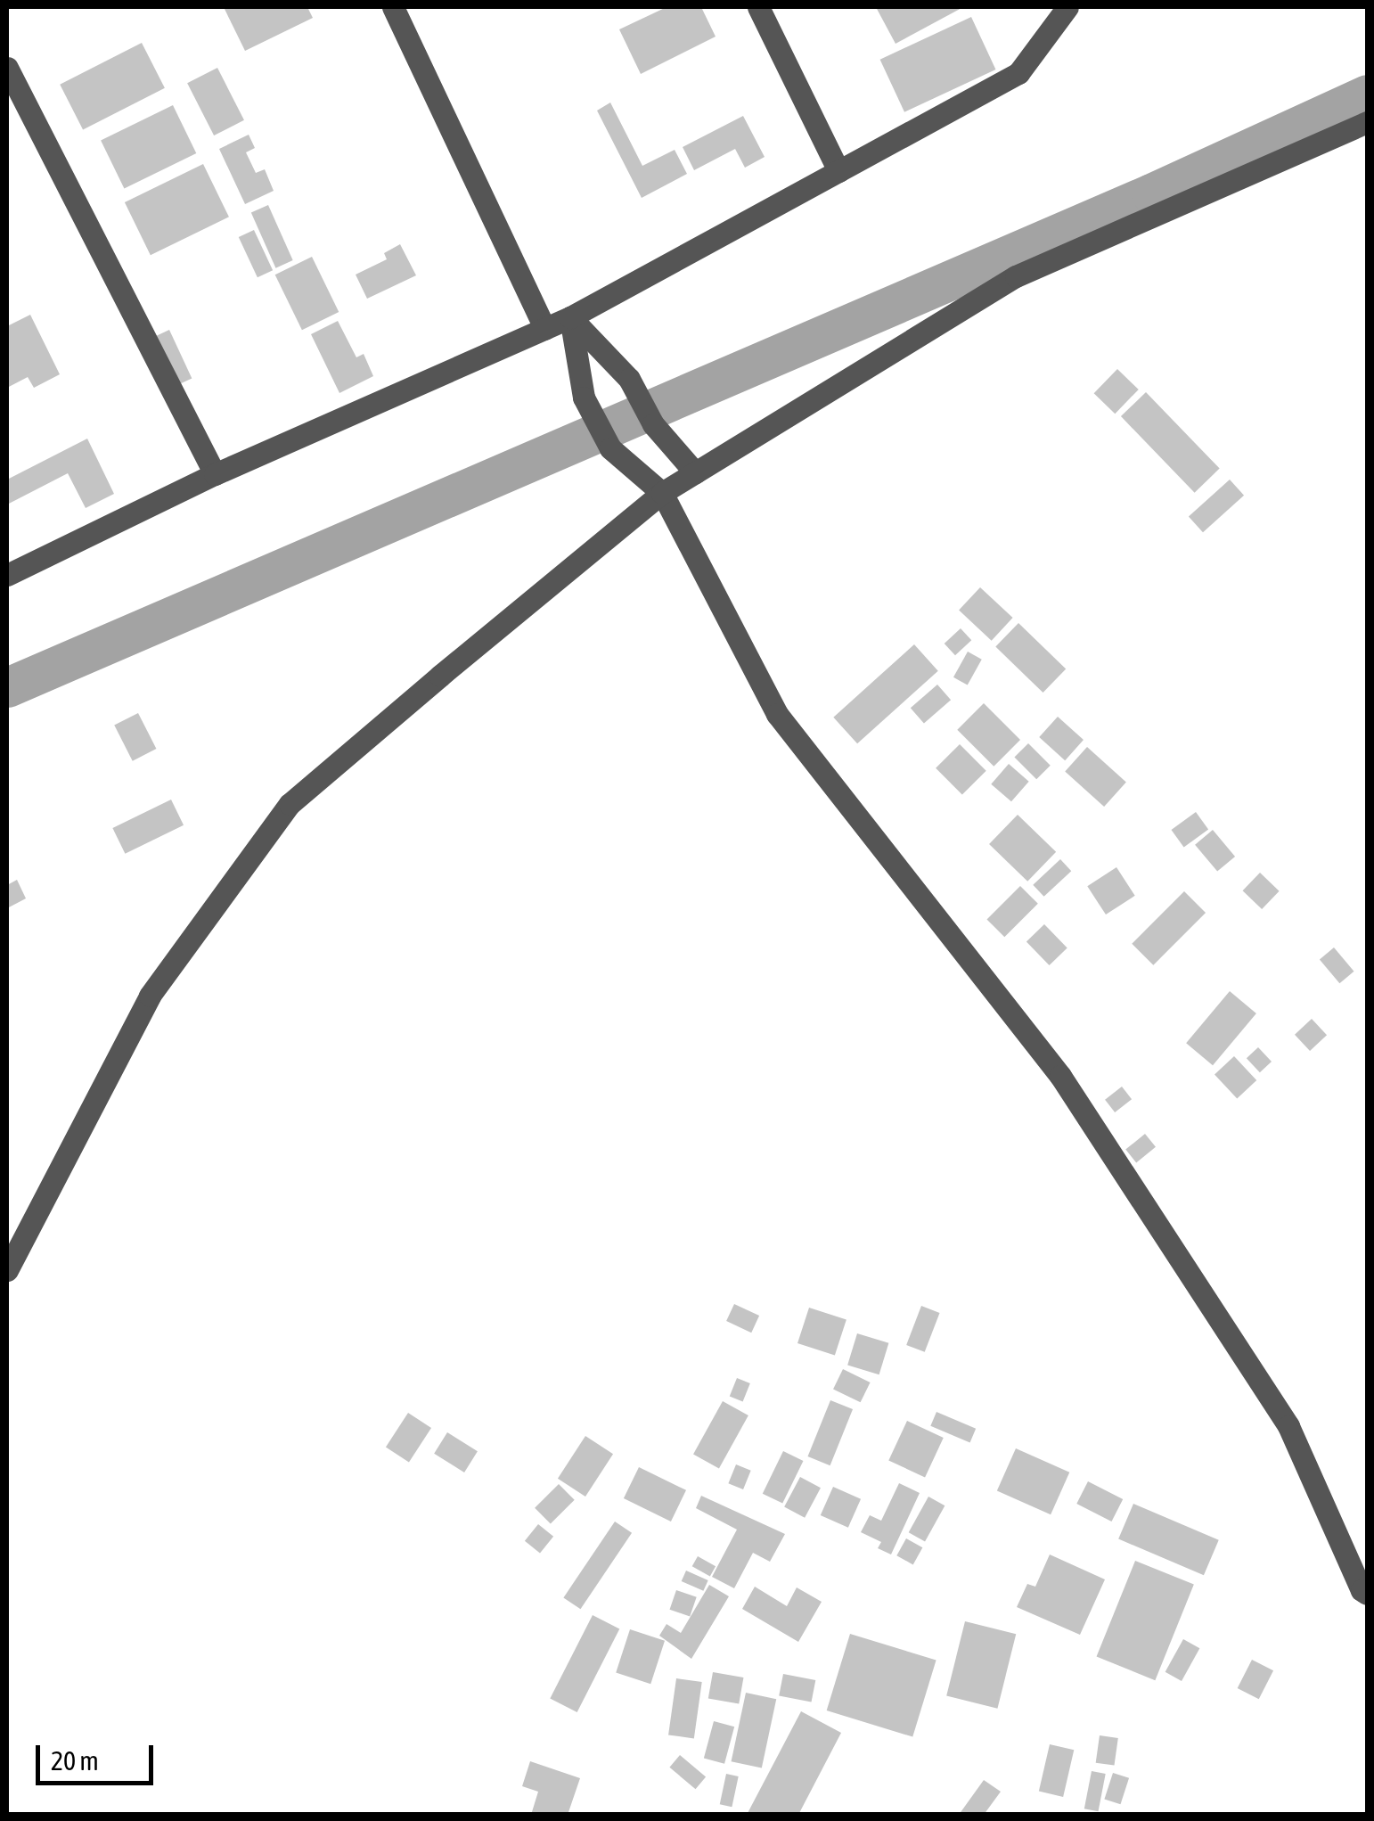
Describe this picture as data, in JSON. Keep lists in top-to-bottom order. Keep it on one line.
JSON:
{"scale_bar":"20 m"}
